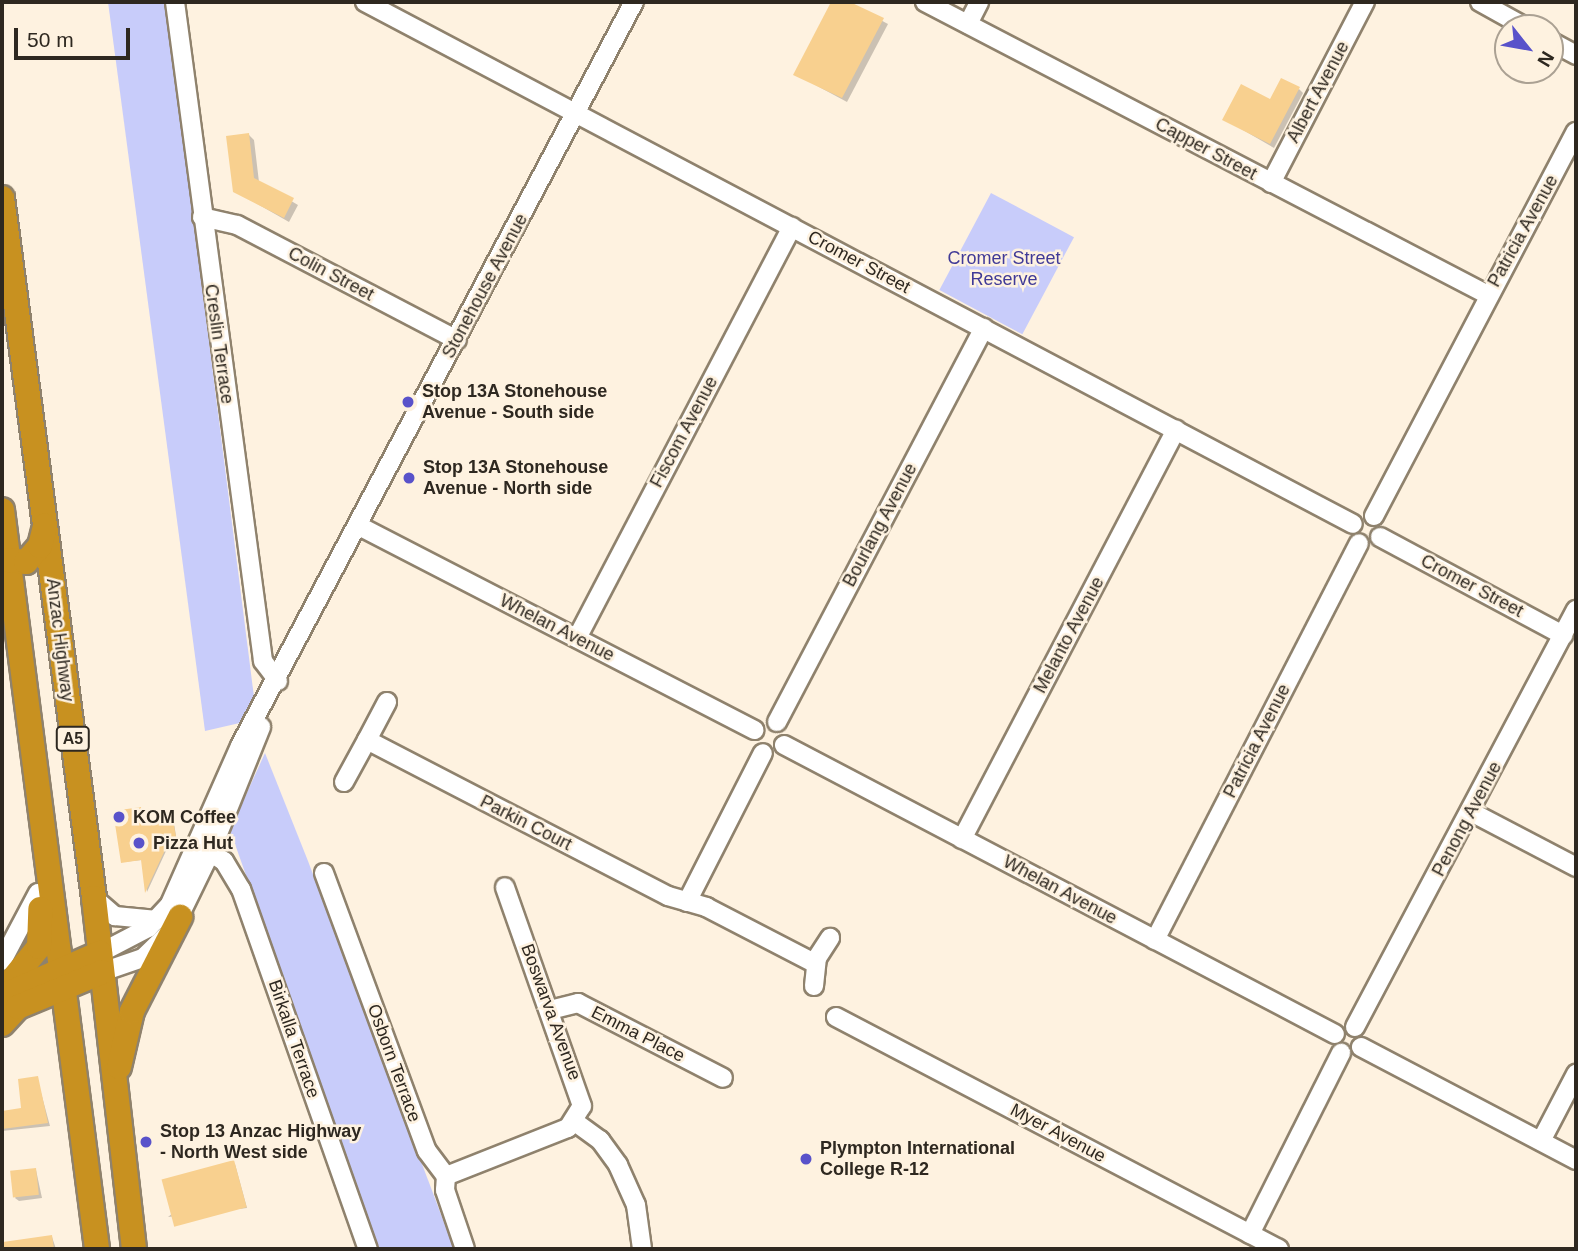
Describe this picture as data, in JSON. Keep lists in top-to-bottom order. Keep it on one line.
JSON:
{"streets":{"highway":["Anzac Highway","A5"],"street":["Albert Avenue","Capper Street","Patricia Avenue","Cromer Street","Colin Street","Stonehouse Avenue","Creslin Terrace","Fiscom Avenue","Bourlang Avenue","Whelan Avenue","Melanto Avenue","Penong Avenue","Parkin Court","Boswarva Avenue","Emma Place","Birkalla Terrace","Osborn Terrace","Myer Avenue"]},"crossings":[["Albert Avenue","Capper Street"],["Capper Street","Patricia Avenue"],["Patricia Avenue","Cromer Street"],["Patricia Avenue","Whelan Avenue"],["Cromer Street","Stonehouse Avenue"],["Cromer Street","Fiscom Avenue"],["Cromer Street","Bourlang Avenue"],["Cromer Street","Melanto Avenue"],["Cromer Street","Penong Avenue"],["Colin Street","Stonehouse Avenue"],["Colin Street","Creslin Terrace"],["Stonehouse Avenue","Creslin Terrace"],["Stonehouse Avenue","Whelan Avenue"],["Stonehouse Avenue","Anzac Highway"],["Stonehouse Avenue","Birkalla Terrace"],["Fiscom Avenue","Whelan Avenue"],["Bourlang Avenue","Whelan Avenue"],["Whelan Avenue","Melanto Avenue"],["Whelan Avenue","Penong Avenue"],["Boswarva Avenue","Emma Place"]],"parks":["Cromer Street Reserve"],"places":["Stop 13A Stonehouse Avenue - South side","Stop 13A Stonehouse Avenue - North side","KOM Coffee","Pizza Hut","Stop 13 Anzac Highway - North West side","Plympton International College R-12"],"scale_bar":"50 m","north":"bottom right"}
